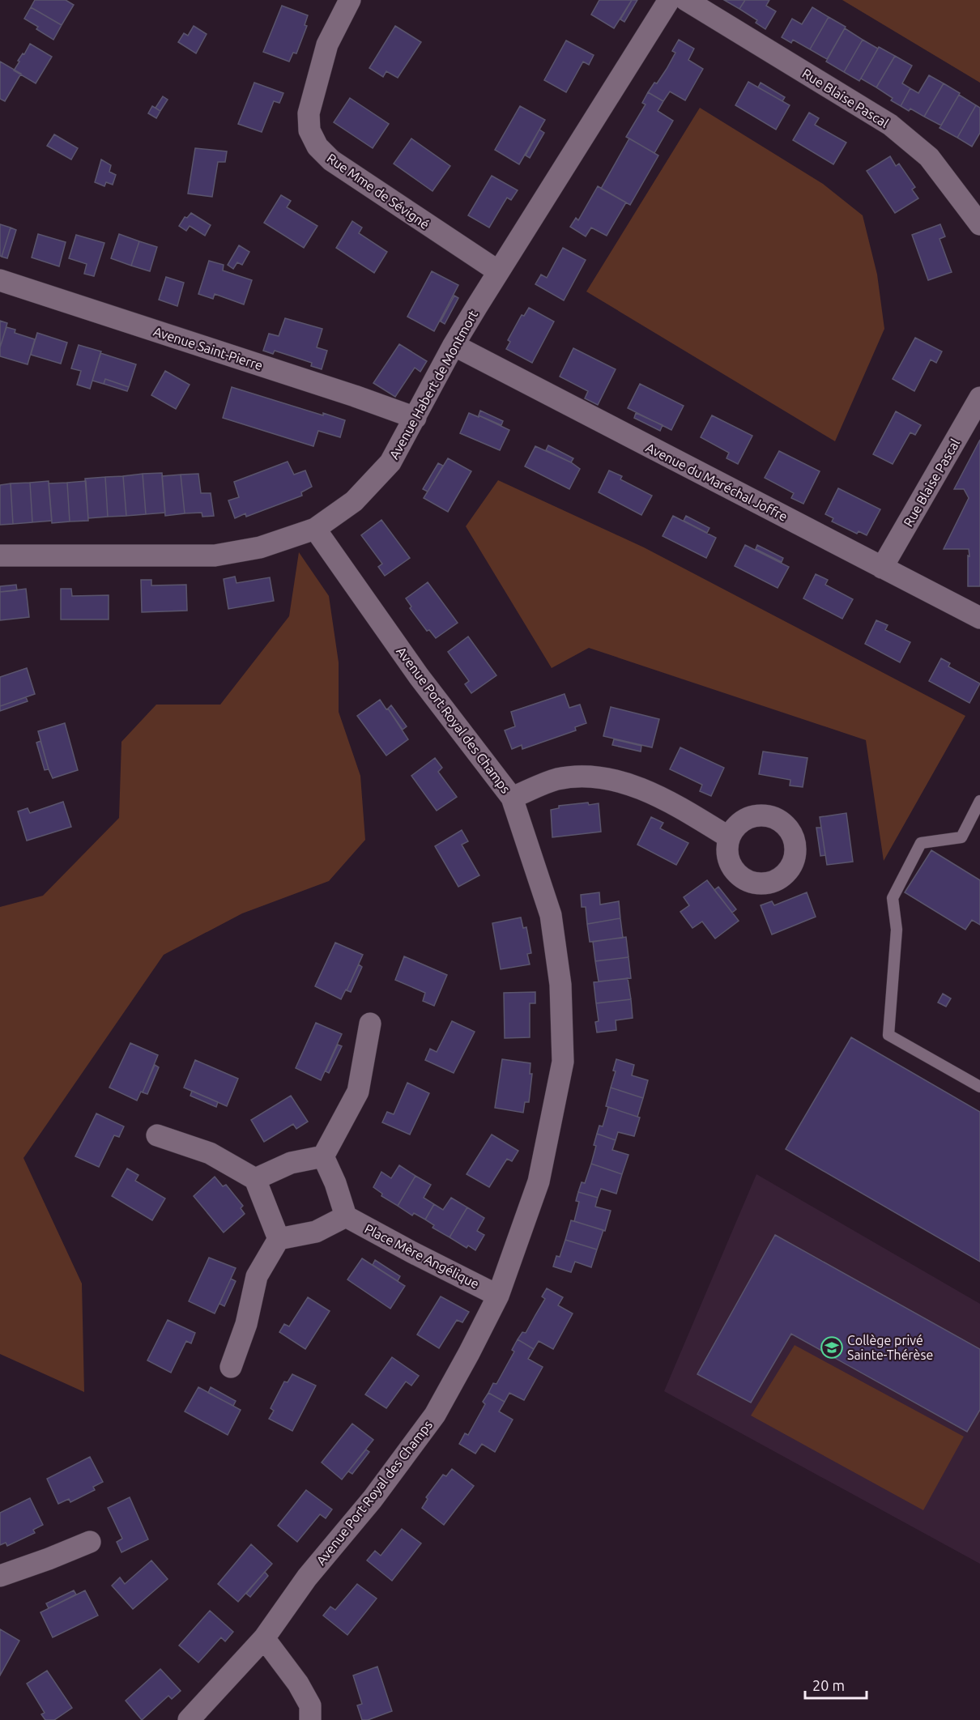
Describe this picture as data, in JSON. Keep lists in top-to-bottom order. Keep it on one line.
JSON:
{"streets":{"street":["Rue Blaise Pascal","Rue Mme de Sévigné","Avenue Saint-Pierre","Avenue Habert de Montmort","Avenue du Maréchal Joffre","Avenue Port Royal des Champs","Place Mère Angélique"]},"crossings":[["Rue Blaise Pascal","Avenue du Maréchal Joffre"],["Rue Mme de Sévigné","Avenue Habert de Montmort"],["Avenue Saint-Pierre","Avenue Habert de Montmort"],["Avenue Habert de Montmort","Avenue du Maréchal Joffre"],["Avenue Habert de Montmort","Avenue Port Royal des Champs"],["Avenue Port Royal des Champs","Place Mère Angélique"]],"places":{"school or university":["Collège privé Sainte-Thérèse"]},"scale_bar":"20 m"}
